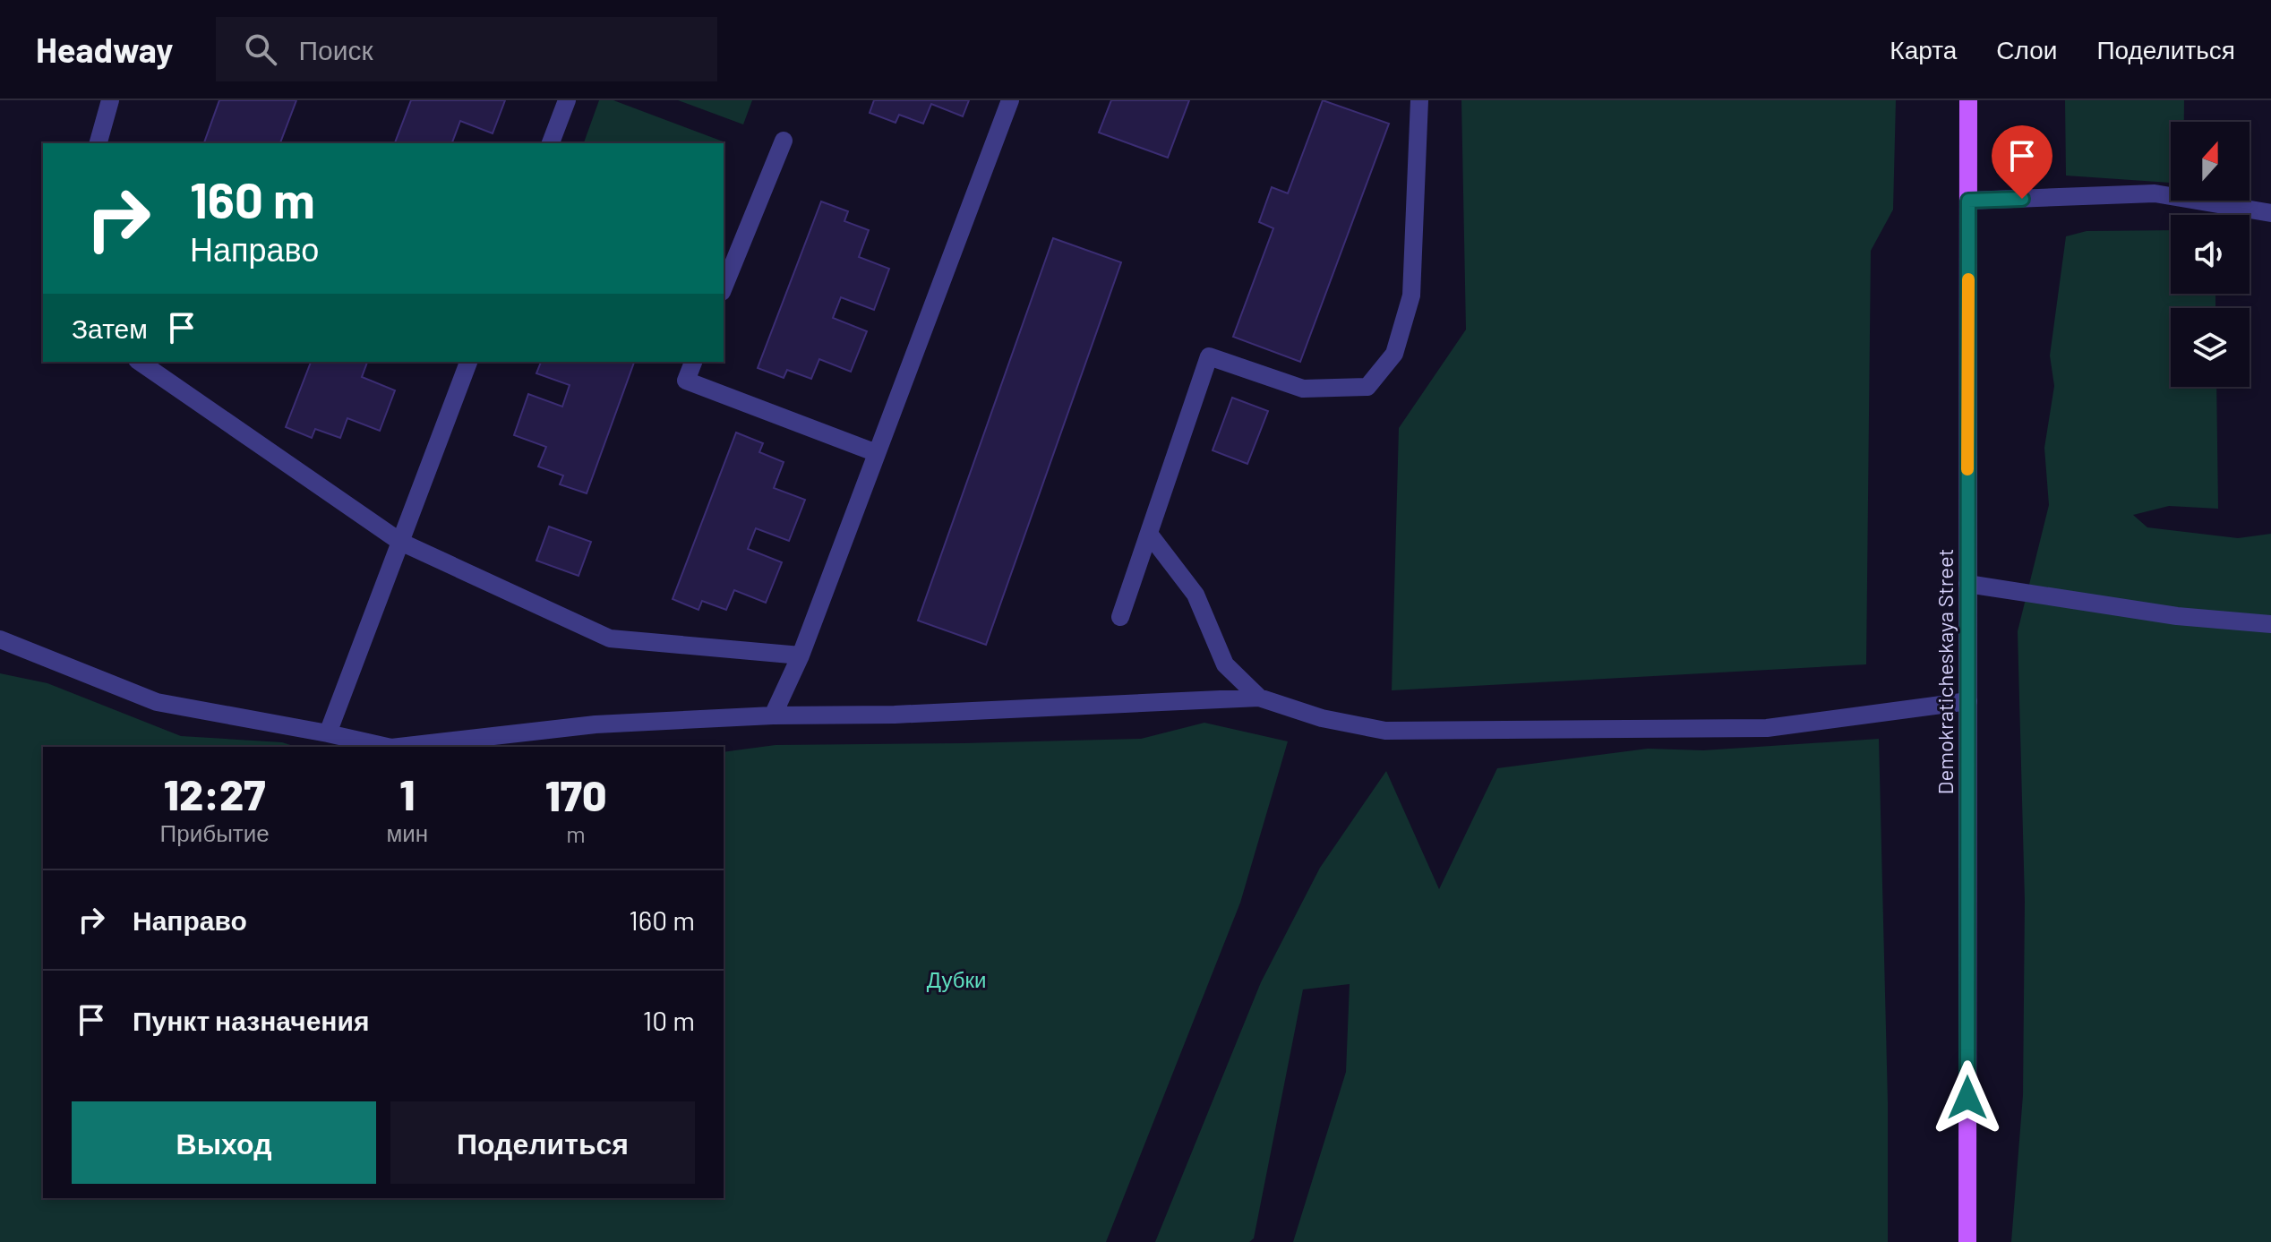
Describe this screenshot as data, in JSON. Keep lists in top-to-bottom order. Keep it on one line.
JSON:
{"streets":{"main road":["Demokraticheskaya Street"]},"parks":["Дубки"],"north":"top","page":{"header":"Headway","search":"Поиск","nav":["Карта","Слои","Поделиться"],"turn":["160 m","Направо"],"then":"Затем","eta":["12:27","Прибытие","1","мин","170","m"],"list":[{"name":"Направо","value":"160 m"},{"name":"Пункт назначения","value":"10 m"}],"buttons":["Выход","Поделиться"]}}
